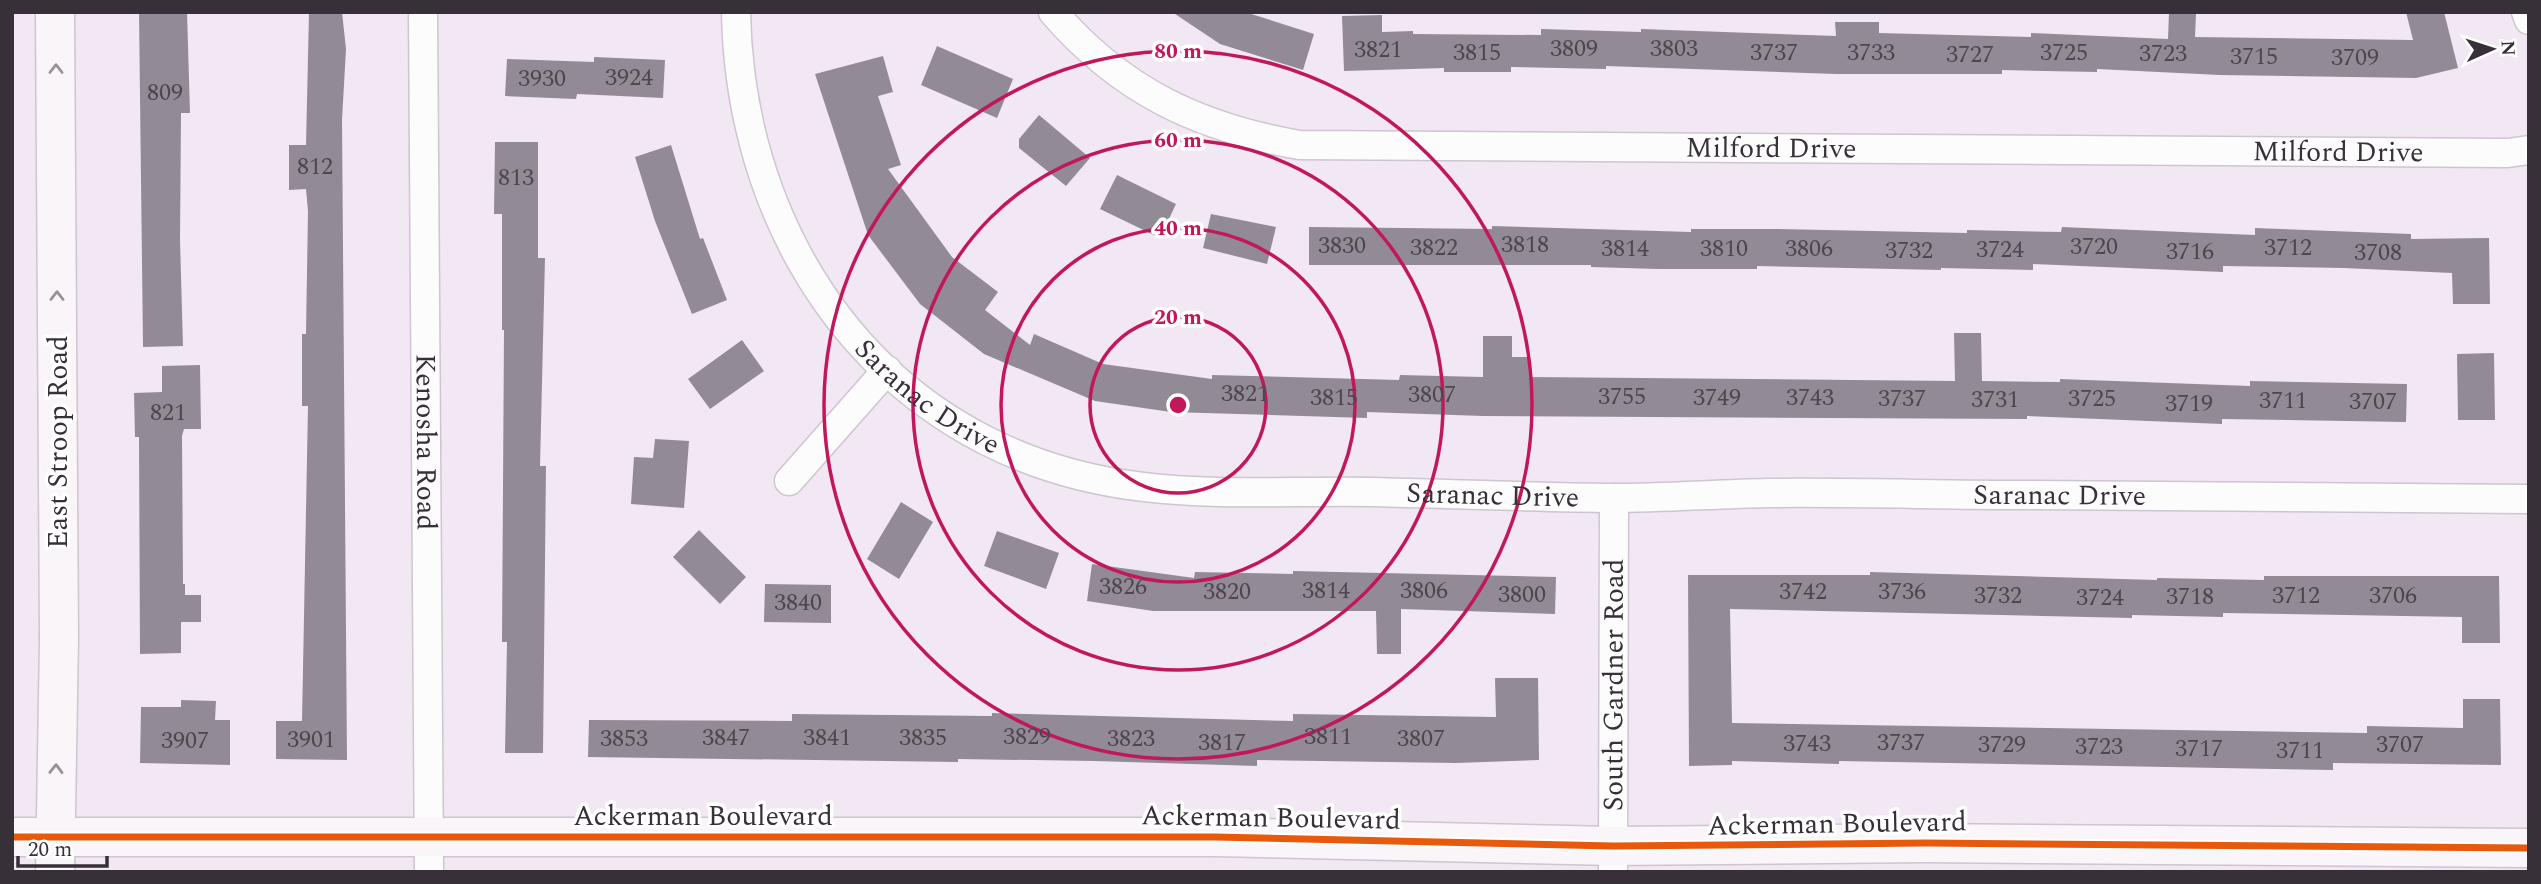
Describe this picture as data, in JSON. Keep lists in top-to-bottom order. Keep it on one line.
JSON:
{"streets":{"street":["Milford Drive","Saranac Drive","East Stroop Road","Kenosha Road","South Gardner Road","Ackerman Boulevard"]},"crossings":[["Saranac Drive","South Gardner Road"],["East Stroop Road","Ackerman Boulevard"],["Kenosha Road","Ackerman Boulevard"],["South Gardner Road","Ackerman Boulevard"]],"one_way":["East Stroop Road"],"house_numbers":["3809","3803","3821","3815","3737","3733","3725","3723","3727","3715","3709","3924","3930","809","812","813","3818","3830","3720","3822","3712","3814","3810","3806","3724","3732","3716","3708","3821","3807","3755","3815","3749","3743","3737","3725","3731","3711","3707","3719","821","3826","3814","3806","3820","3742","3736","3800","3732","3712","3706","3718","3724","3840","3829","3811","3847","3841","3835","3853","3823","3807","3901","3907","3817","3737","3743","3729","3707","3723","3717","3711"],"scale_bar":"20 m","north":"right","rings":["80 m","60 m","40 m","20 m"]}
